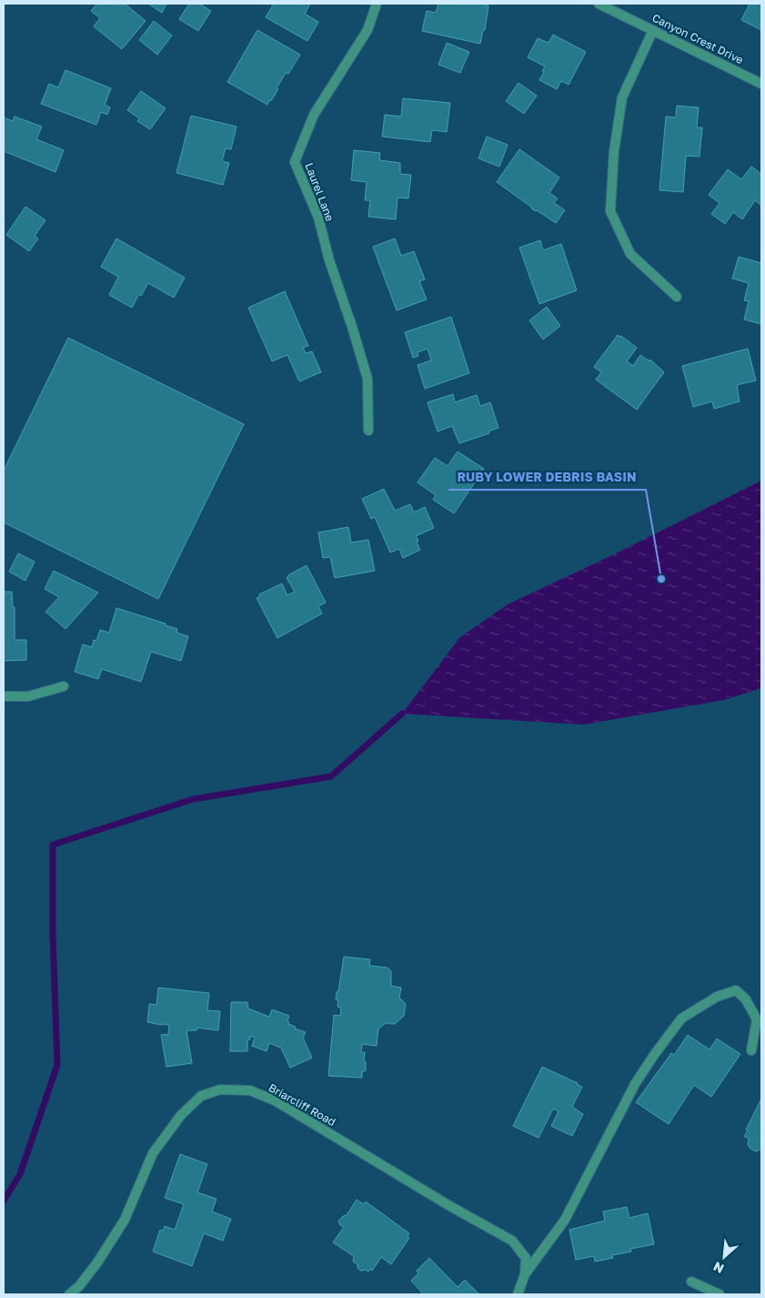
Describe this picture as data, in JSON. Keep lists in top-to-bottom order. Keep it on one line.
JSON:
{"streets":{"street":["Canyon Crest Drive","Laurel Lane","Briarcliff Road"]},"places":["RUBY LOWER DEBRIS BASIN"],"north":"bottom left"}
